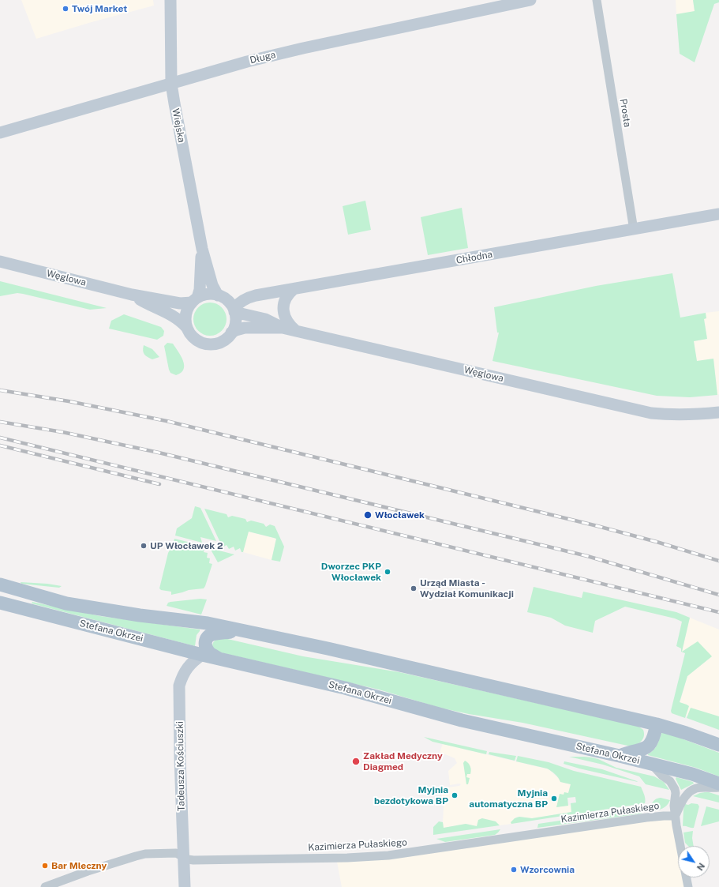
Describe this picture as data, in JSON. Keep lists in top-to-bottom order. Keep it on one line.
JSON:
{"streets":{"main road":["Stefana Okrzei"],"street":["Długa","Prosta","Wiejska","Chłodna","Węglowa","Tadeusza Kościuszki","Kazimierza Pułaskiego"]},"crossings":[["Długa","Wiejska"],["Prosta","Chłodna"],["Wiejska","Chłodna"],["Wiejska","Węglowa"],["Chłodna","Węglowa"],["Stefana Okrzei","Tadeusza Kościuszki"],["Tadeusza Kościuszki","Kazimierza Pułaskiego"]],"places":["Twój Market","Włocławek","UP Włocławek 2","Dworzec PKP Włocławek","Urząd Miasta - Wydział Komunikacji","Zakład Medyczny Diagmed","Myjnia bezdotykowa BP","Myjnia automatyczna BP","Bar Mleczny","Wzorcownia"],"north":"bottom right"}
